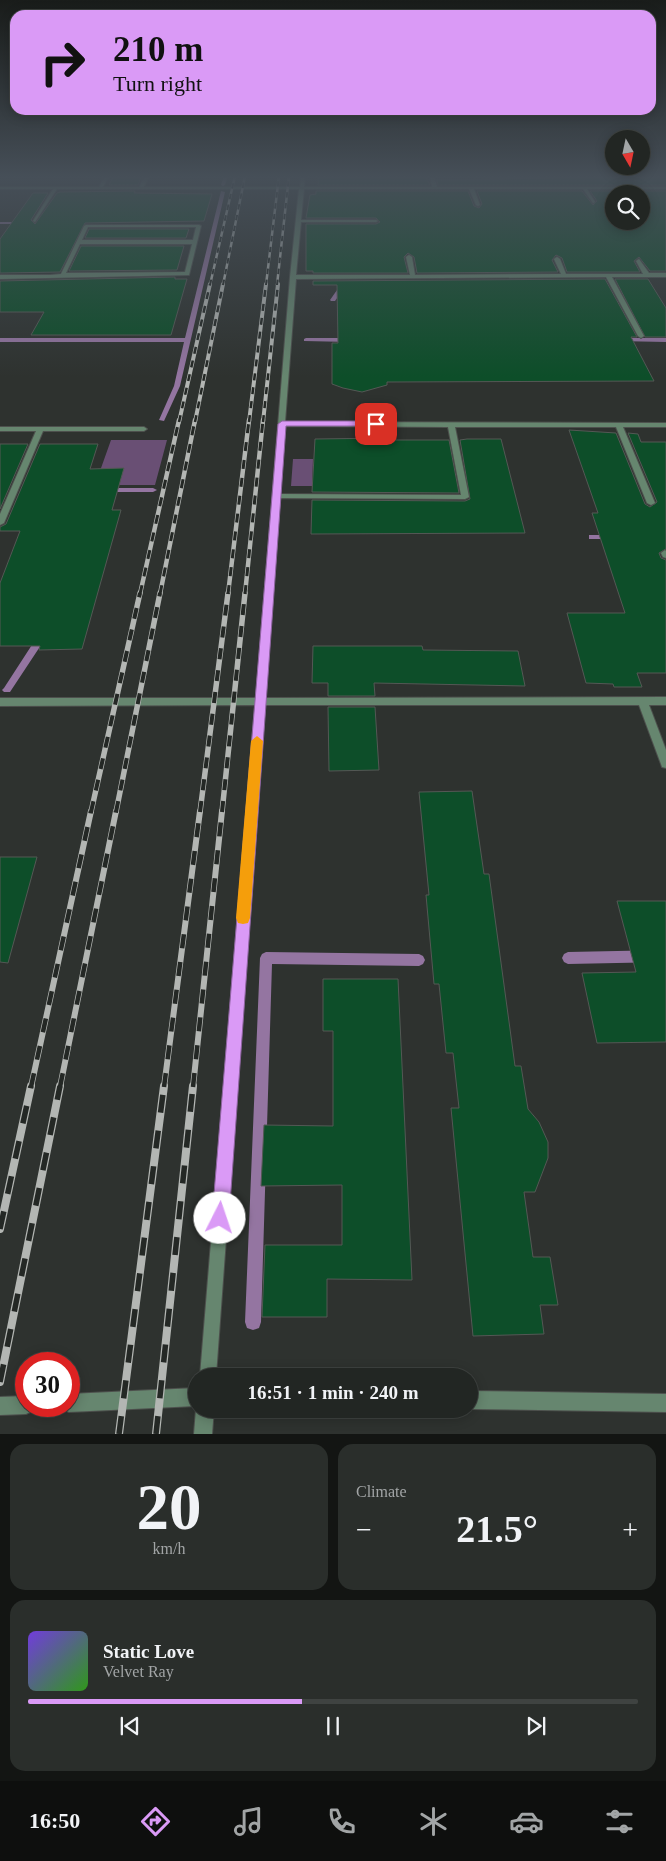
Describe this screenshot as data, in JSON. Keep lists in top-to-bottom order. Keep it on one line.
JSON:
{"north":"bottom","page":{"turn":["210 m","Turn right"],"limit":"30","trip":"16:51 · 1 min · 240 m","tile":[["20","km/h"],"Climate"],"heat":["−","21.5°","+"],"song":["Static Love","Velvet Ray"],"tabs":"16:50"}}
